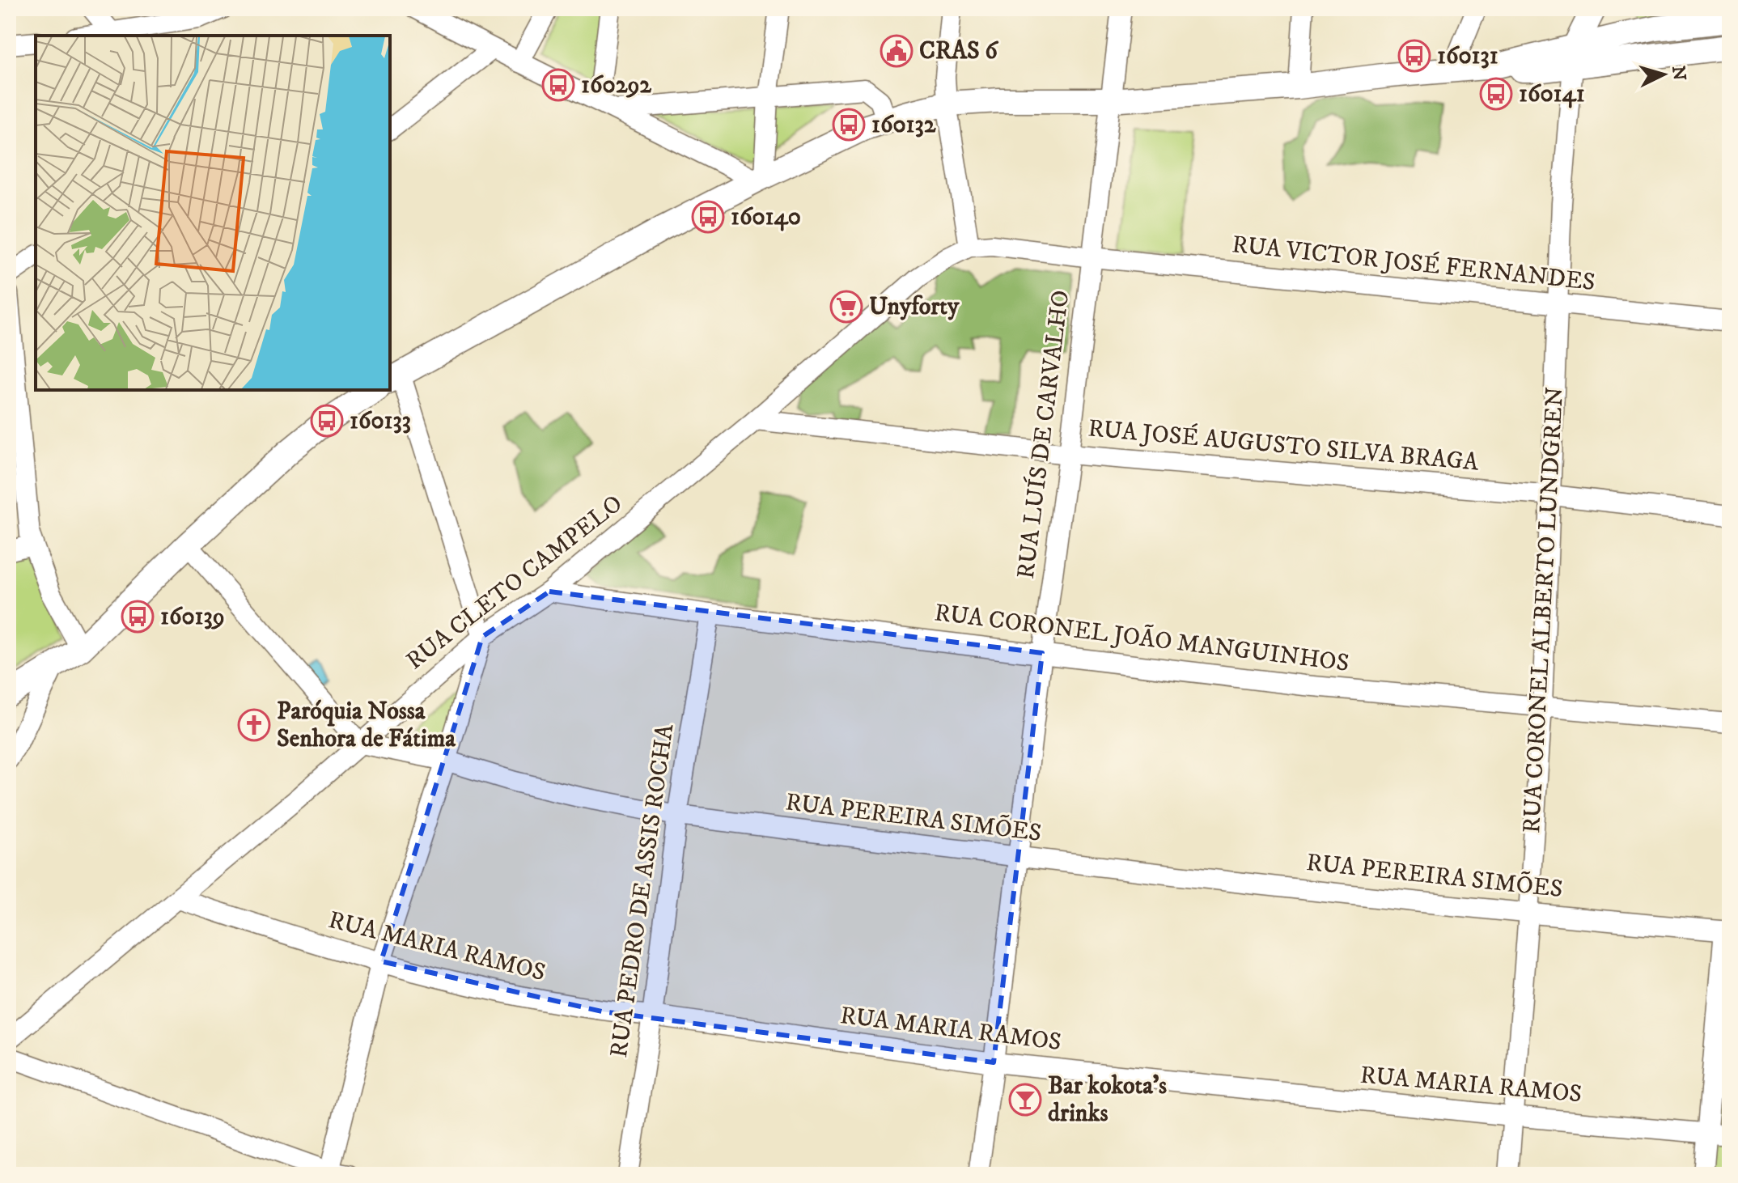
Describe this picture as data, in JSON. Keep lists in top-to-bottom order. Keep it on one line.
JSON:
{"streets":{"street":["RUA VICTOR JOSÉ FERNANDES","RUA LUÍS DE CARVALHO","RUA JOSÉ AUGUSTO SILVA BRAGA","RUA CLETO CAMPELO","RUA CORONEL ALBERTO LUNDGREN","RUA CORONEL JOÃO MANGUINHOS","RUA PEREIRA SIMÕES","RUA PEDRO DE ASSIS ROCHA","RUA MARIA RAMOS"]},"crossings":[["RUA VICTOR JOSÉ FERNANDES","RUA LUÍS DE CARVALHO"],["RUA VICTOR JOSÉ FERNANDES","RUA CLETO CAMPELO"],["RUA VICTOR JOSÉ FERNANDES","RUA CORONEL ALBERTO LUNDGREN"],["RUA LUÍS DE CARVALHO","RUA JOSÉ AUGUSTO SILVA BRAGA"],["RUA LUÍS DE CARVALHO","RUA CLETO CAMPELO"],["RUA LUÍS DE CARVALHO","RUA CORONEL JOÃO MANGUINHOS"],["RUA LUÍS DE CARVALHO","RUA PEREIRA SIMÕES"],["RUA LUÍS DE CARVALHO","RUA MARIA RAMOS"],["RUA JOSÉ AUGUSTO SILVA BRAGA","RUA CLETO CAMPELO"],["RUA JOSÉ AUGUSTO SILVA BRAGA","RUA CORONEL ALBERTO LUNDGREN"],["RUA CLETO CAMPELO","RUA CORONEL JOÃO MANGUINHOS"],["RUA CLETO CAMPELO","RUA PEREIRA SIMÕES"],["RUA CLETO CAMPELO","RUA MARIA RAMOS"],["RUA CORONEL ALBERTO LUNDGREN","RUA CORONEL JOÃO MANGUINHOS"],["RUA CORONEL ALBERTO LUNDGREN","RUA PEREIRA SIMÕES"],["RUA CORONEL ALBERTO LUNDGREN","RUA MARIA RAMOS"],["RUA CORONEL JOÃO MANGUINHOS","RUA PEDRO DE ASSIS ROCHA"],["RUA PEREIRA SIMÕES","RUA PEDRO DE ASSIS ROCHA"],["RUA PEDRO DE ASSIS ROCHA","RUA MARIA RAMOS"]],"places":{"public building":["CRAS 6"],"bus stop":["160131","160292","160141","160132","160140","160133","160139"],"supermarket":["Unyforty"],"church":["Paróquia Nossa Senhora de Fátima"],"bar":["Bar kokota's drinks"]},"north":"right"}
